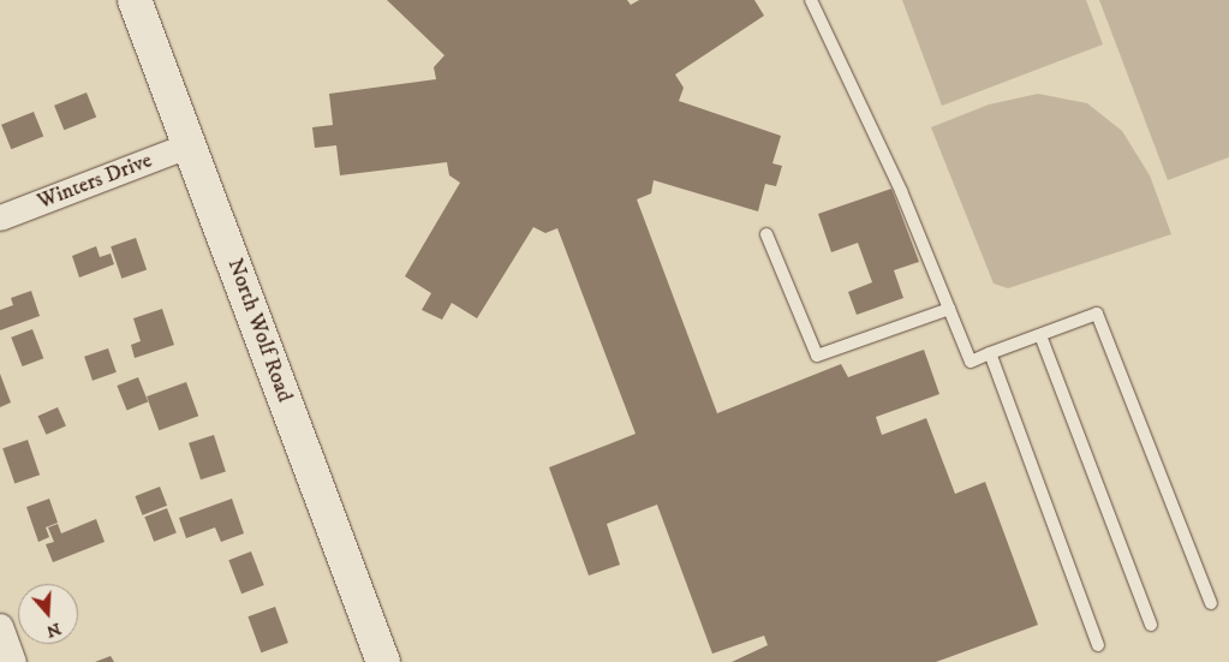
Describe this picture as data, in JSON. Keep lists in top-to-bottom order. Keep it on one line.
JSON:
{"streets":{"main road":["North Wolf Road"],"street":["Winters Drive"]},"crossings":[["Winters Drive","North Wolf Road"]],"north":"bottom"}
